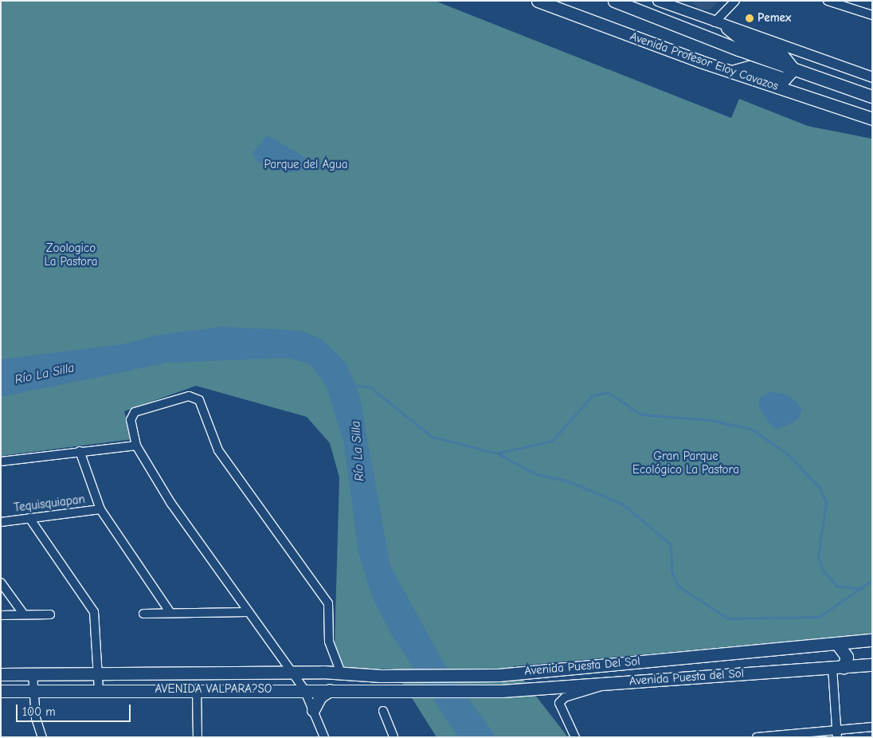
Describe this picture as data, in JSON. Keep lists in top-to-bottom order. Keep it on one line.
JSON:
{"streets":{"main road":["Avenida Profesor Eloy Cavazos","Avenida Puesta Del Sol","Avenida Puesta del Sol","AVENIDA VALPARA?SO"],"street":["Tequisquiapan"]},"crossings":[["Avenida Puesta Del Sol","AVENIDA VALPARA?SO"]],"water":["Río La Silla"],"parks":["Parque del Agua","Zoologico La Pastora","Gran Parque Ecológico La Pastora"],"places":["Pemex"],"scale_bar":"100 m"}
